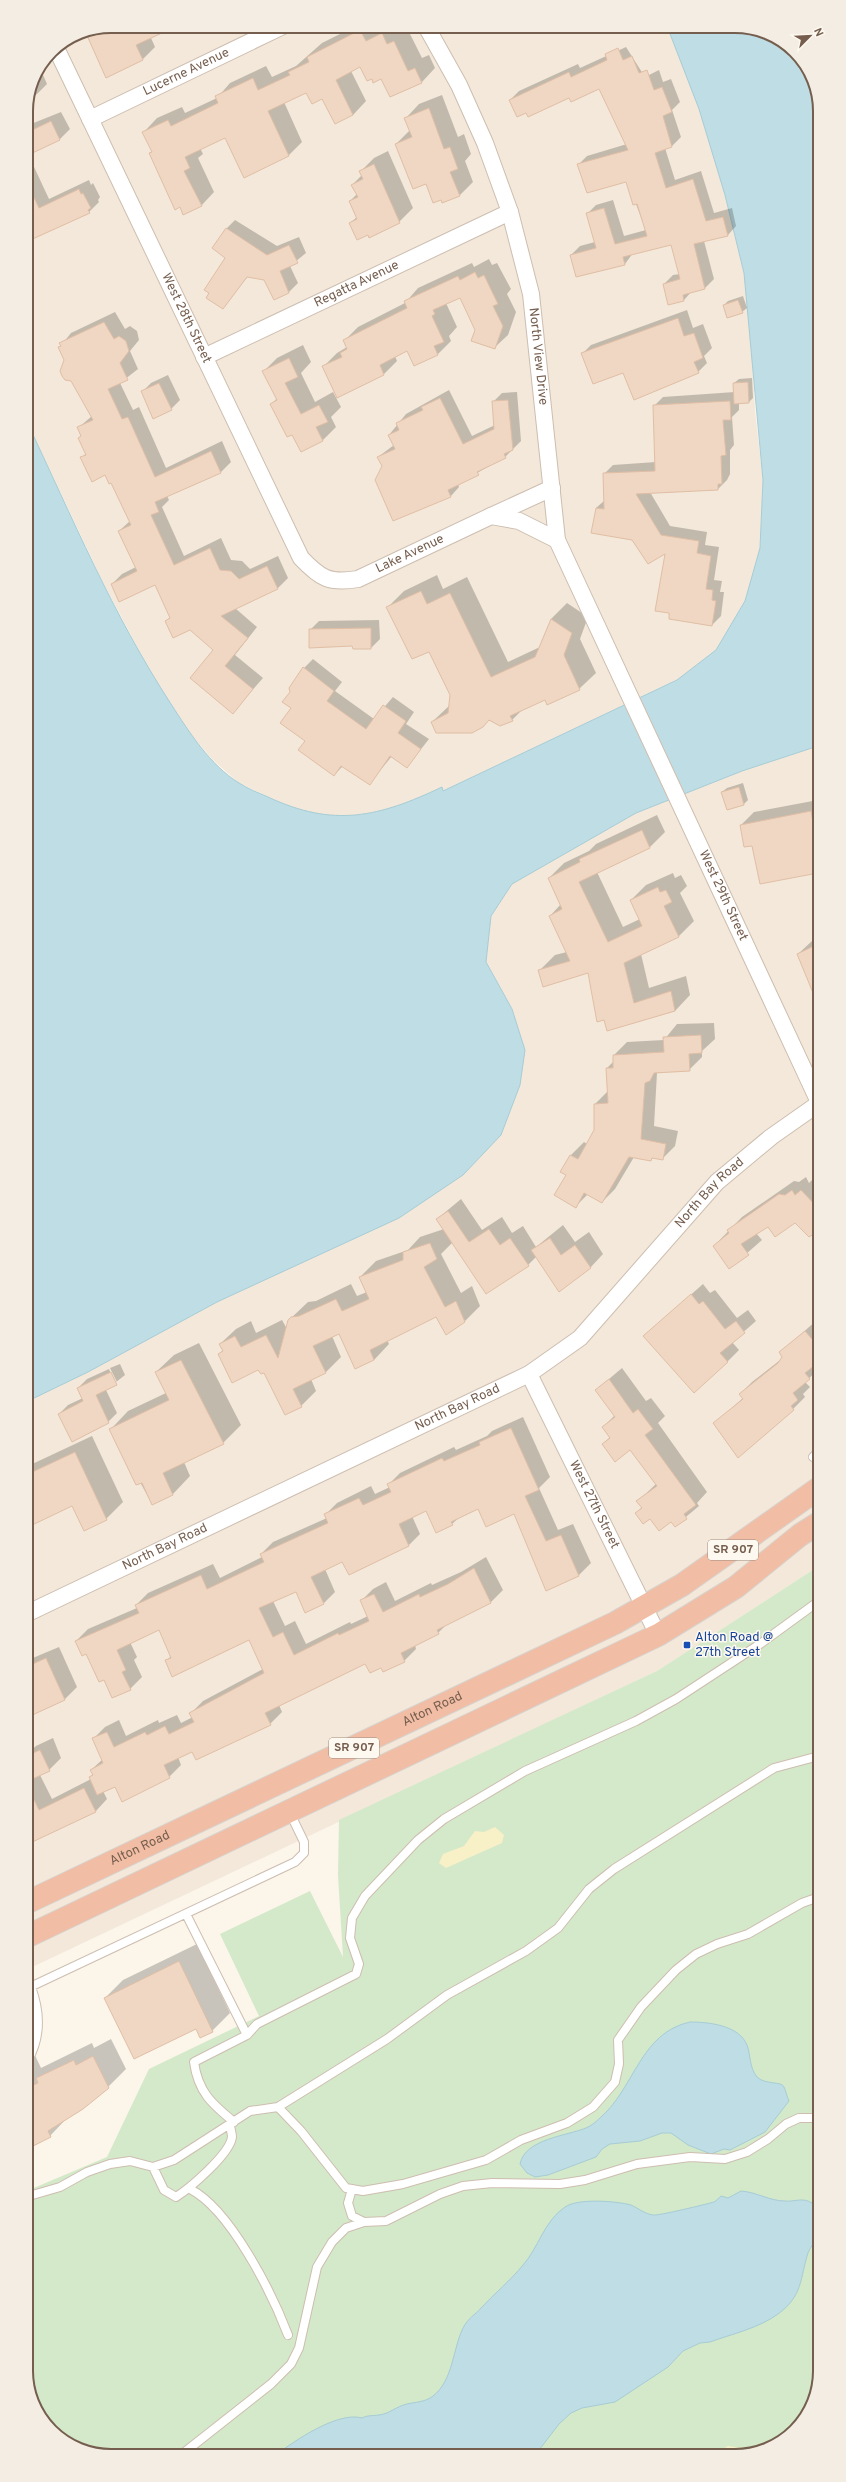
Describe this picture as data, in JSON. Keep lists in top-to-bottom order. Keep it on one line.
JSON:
{"streets":{"highway":["SR 907","Alton Road"],"street":["Lucerne Avenue","Regatta Avenue","West 28th Street","North View Drive","Lake Avenue","West 29th Street","North Bay Road","West 27th Street"]},"crossings":[["Lucerne Avenue","West 28th Street"],["Regatta Avenue","West 28th Street"],["Regatta Avenue","North View Drive"],["West 28th Street","Lake Avenue"],["North View Drive","Lake Avenue"],["North View Drive","West 29th Street"],["North Bay Road","West 27th Street"],["West 27th Street","SR 907"],["West 27th Street","Alton Road"]],"places":{"transit":["Alton Road @ 27th Street"]},"north":"top right"}
